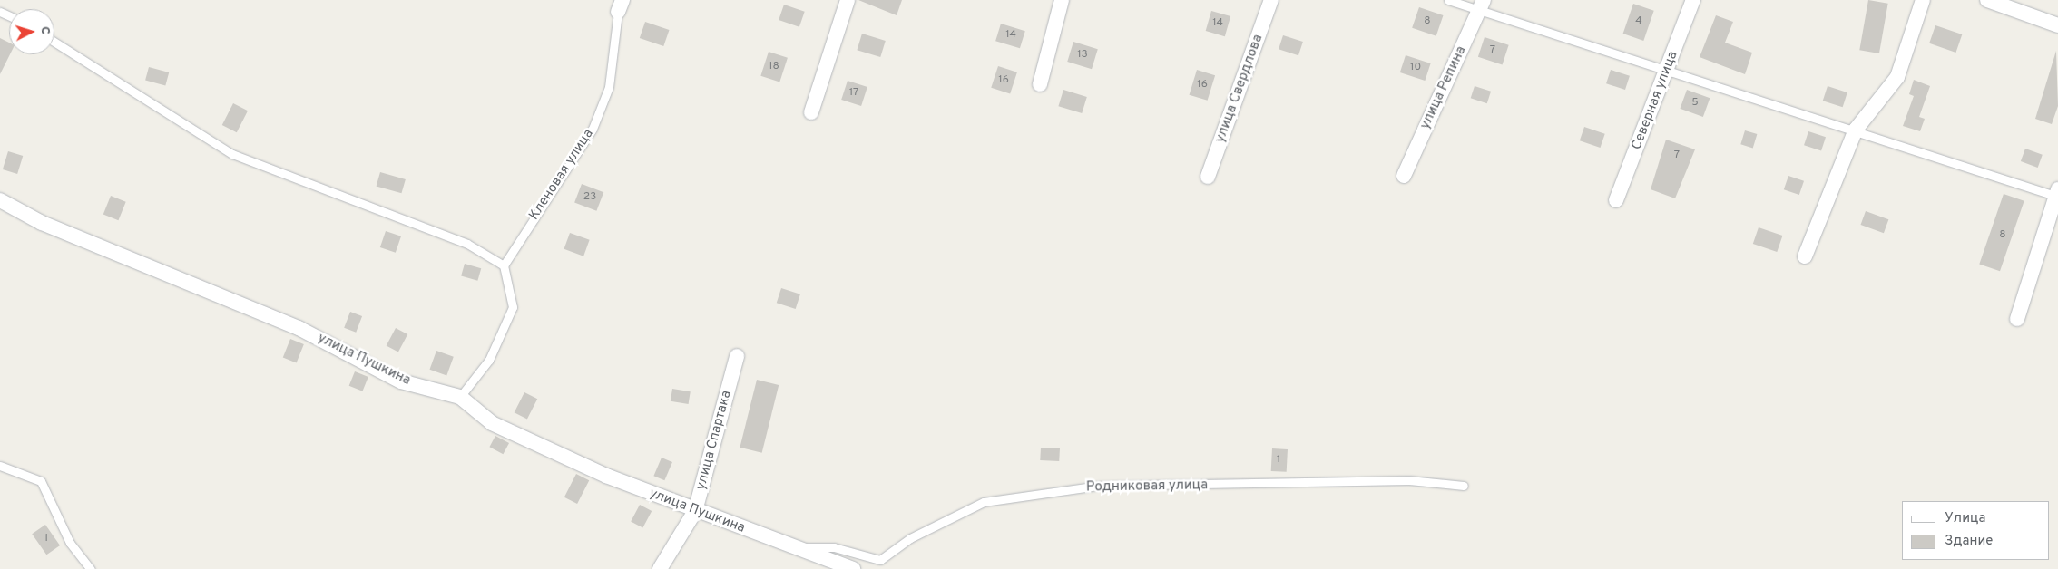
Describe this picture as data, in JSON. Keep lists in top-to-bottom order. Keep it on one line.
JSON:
{"streets":{"street":["улица Репина","улица Свердлова","Северная улица","улица Пушкина","улица Спартака"],"lane":["Кленовая улица","Родниковая улица"]},"crossings":[["улица Пушкина","улица Спартака"],["улица Пушкина","Родниковая улица"]],"house_numbers":["8","4","14","14","7","13","18","10","16","16","17","5","7","23","8","1","1"],"legend":["Улица","Здание"],"north":"right"}
